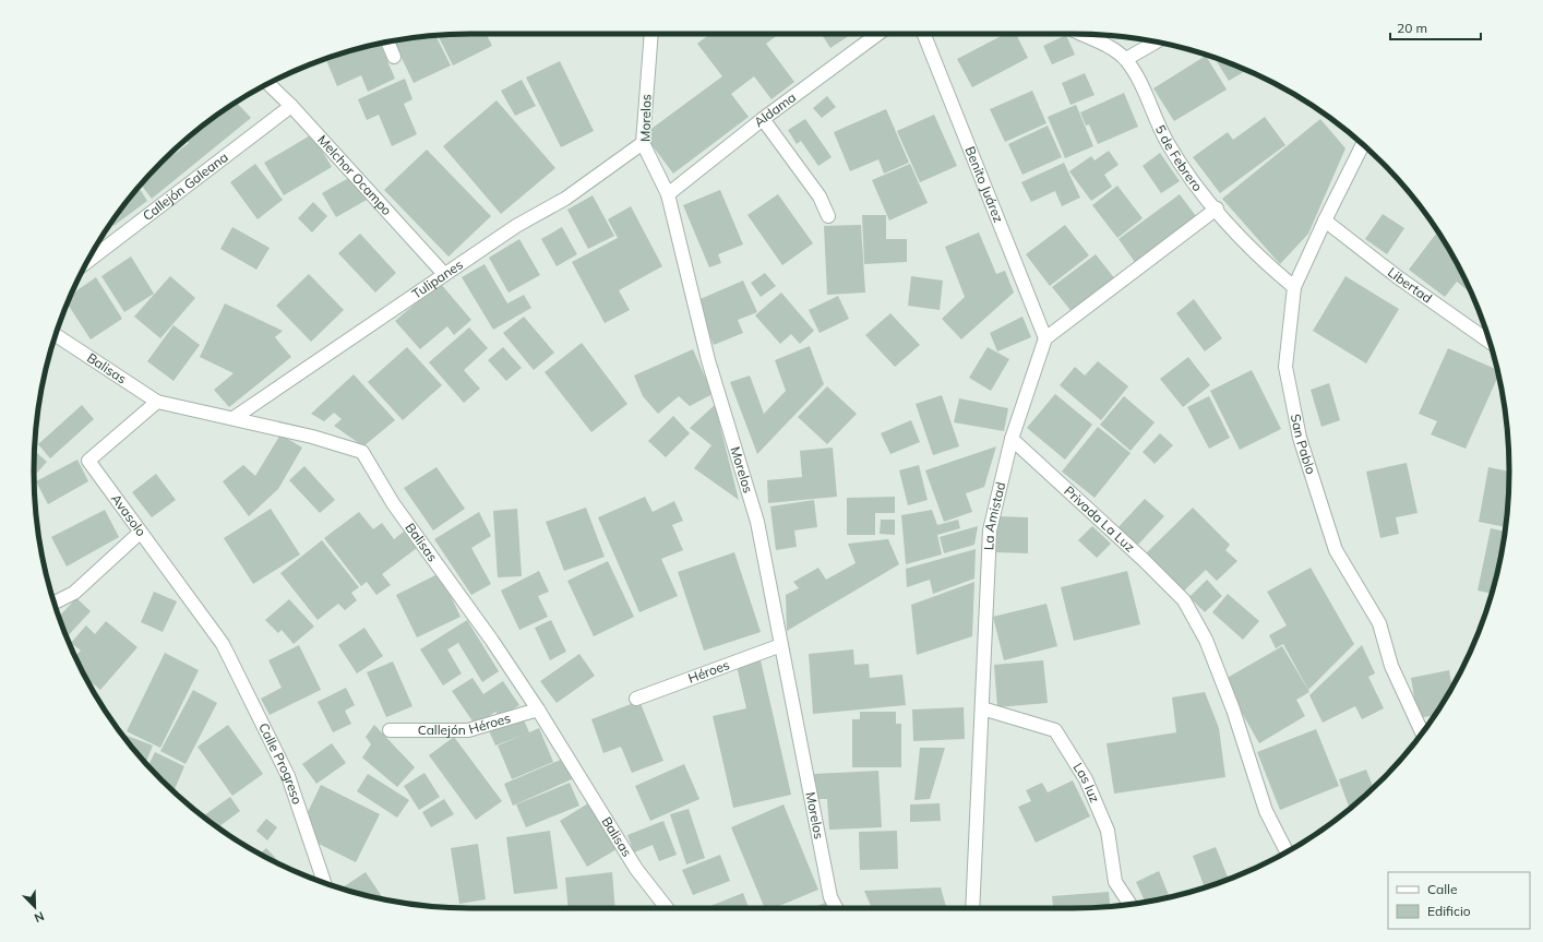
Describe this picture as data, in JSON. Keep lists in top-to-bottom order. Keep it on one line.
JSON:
{"streets":{"street":["Aldama","Morelos","5 de Febrero","Melchor Ocampo","Benito Juárez","Callejón Galeana","Tulipanes","Libertad","Balisas","San Pablo","Avasolo","La Amistad","Privada La Luz","Héroes","Callejón Héroes","Calle Progreso","Las luz"]},"crossings":[["Aldama","Morelos"],["Morelos","Tulipanes"],["Morelos","Héroes"],["5 de Febrero","San Pablo"],["Melchor Ocampo","Callejón Galeana"],["Melchor Ocampo","Tulipanes"],["Benito Juárez","La Amistad"],["Tulipanes","Balisas"],["Libertad","San Pablo"],["Balisas","Avasolo"],["Balisas","Callejón Héroes"],["Avasolo","Calle Progreso"],["La Amistad","Privada La Luz"],["La Amistad","Las luz"]],"legend":["Calle","Edificio"],"scale_bar":"20 m","north":"bottom right"}
